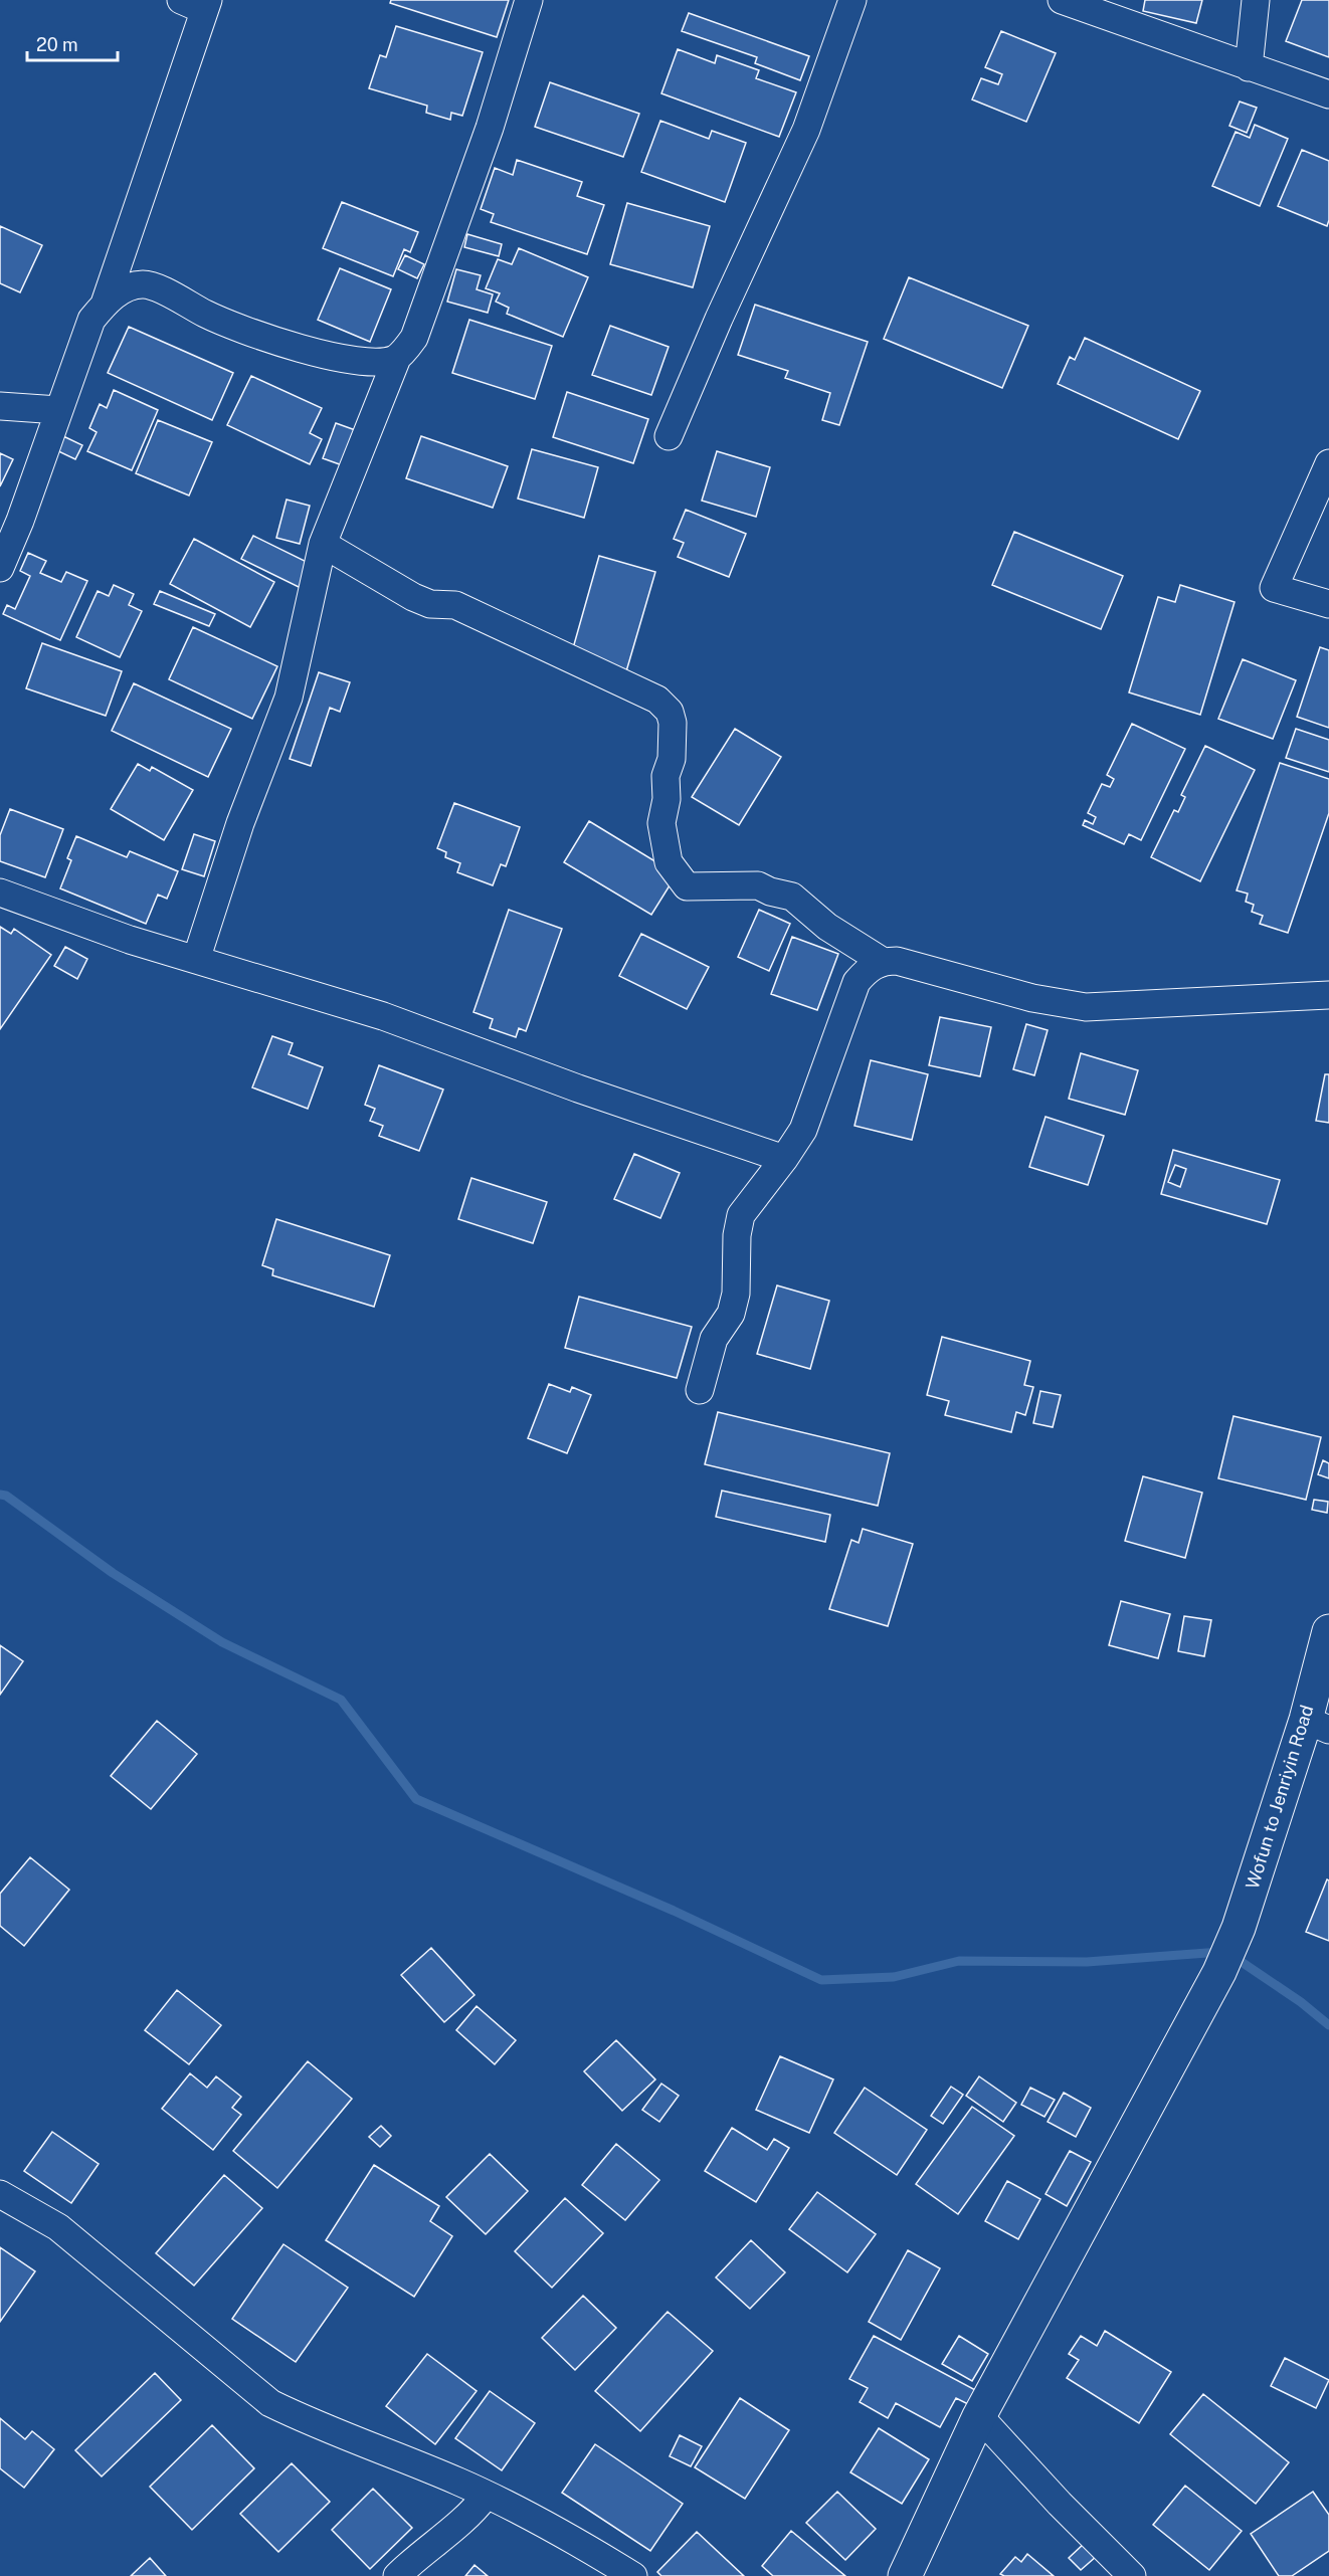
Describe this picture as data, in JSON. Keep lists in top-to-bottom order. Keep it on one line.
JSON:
{"streets":{"street":["Wofun to Jenriyin Road"]},"scale_bar":"20 m"}
